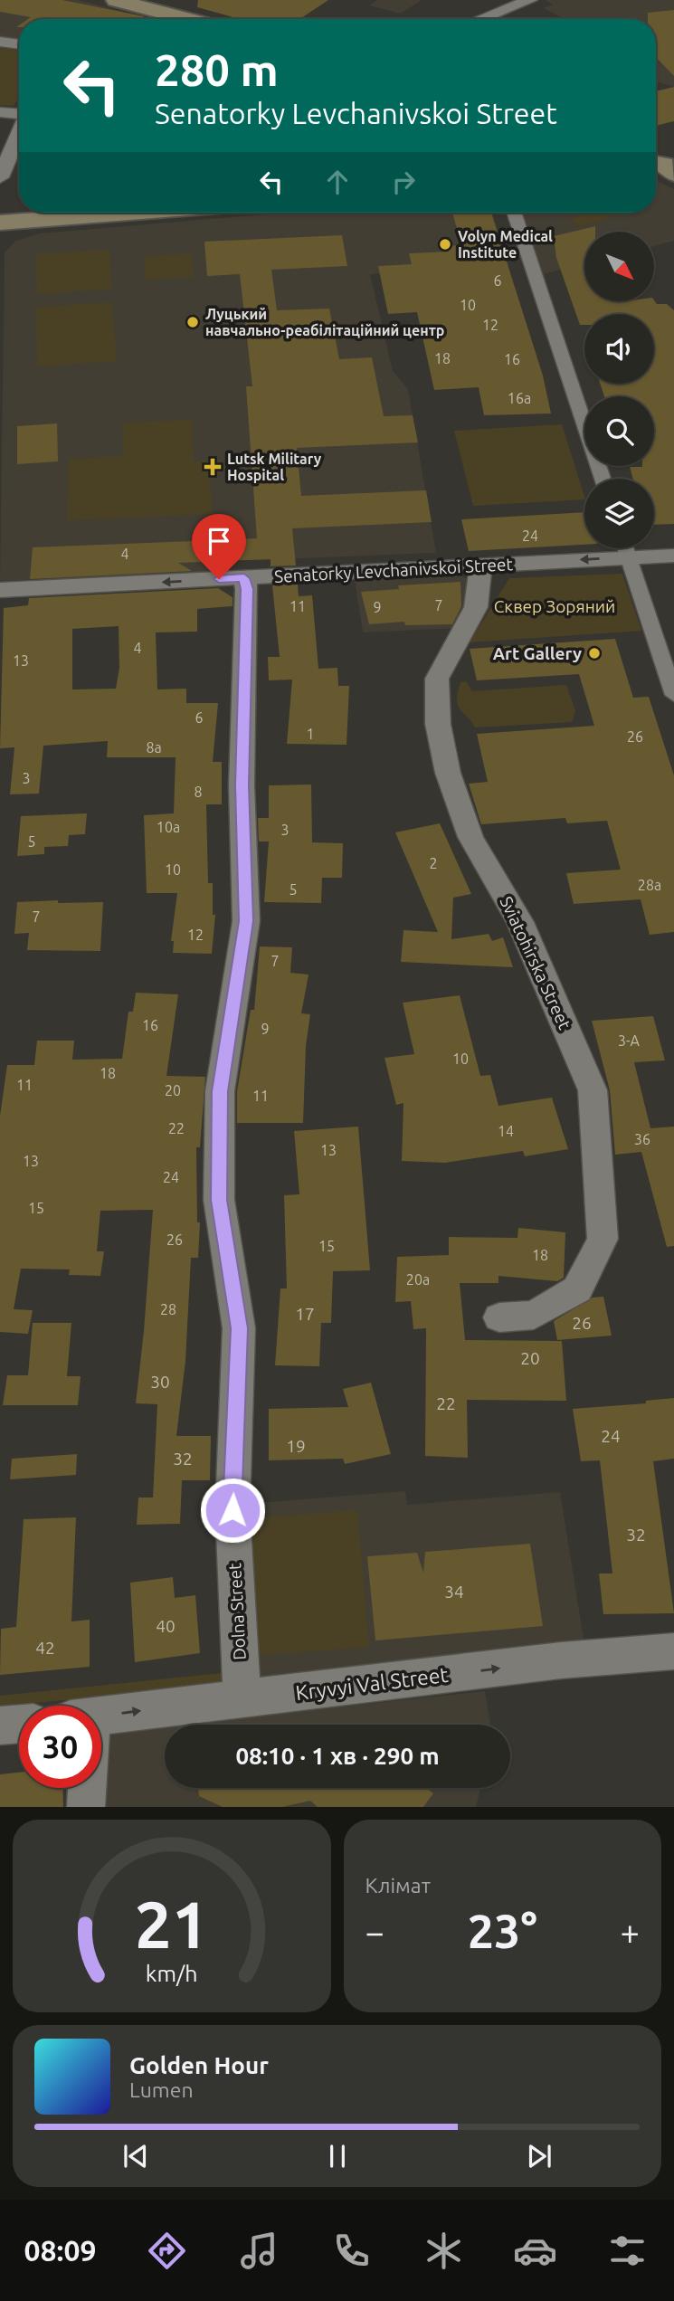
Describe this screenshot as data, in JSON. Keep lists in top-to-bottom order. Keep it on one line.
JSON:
{"streets":{"street":["Senatorky Levchanivskoi Street","Sviatohirska Street","Dolna Street","Kryvyi Val Street"]},"crossings":[["Senatorky Levchanivskoi Street","Sviatohirska Street"],["Senatorky Levchanivskoi Street","Dolna Street"],["Dolna Street","Kryvyi Val Street"]],"one_way":["Senatorky Levchanivskoi Street","Kryvyi Val Street"],"parks":["Сквер Зоряний"],"places":{"other":["Volyn Medical Institute","Луцький навчально-реабілітаційний центр","Art Gallery"],"health":["Lutsk Military Hospital"]},"house_numbers":["6","10","12","18","16","16а","24","4","7","11","9","4","13","6","1","26","8а","3","8","10а","3","5","2","10","28а","5","7","12","7","16","9","3-А","10","18","11","20","11","22","14","36","13","13","24","15","26","15","18","20а","28","17","26","20","30","22","24","19","32","32","34","40","42"],"north":"bottom right","page":{"turn":["280 m","Senatorky Levchanivskoi Street"],"limit":"30","trip":"08:10 · 1 хв · 290 m","tile":"Клімат","heat":["−","23°","+"],"song":["Golden Hour","Lumen"],"tabs":"08:09","gauge":["21","km/h"]}}
